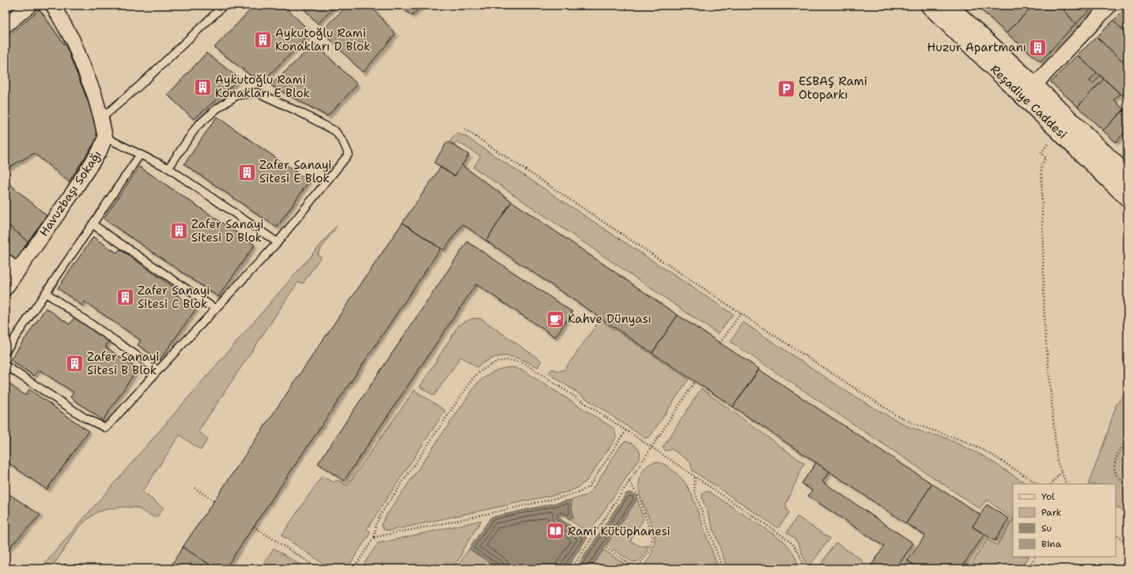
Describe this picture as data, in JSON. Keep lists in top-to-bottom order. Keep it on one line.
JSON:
{"streets":{"main road":["Reşadiye Caddesi"],"street":["Havuzbaşı Sokağı"]},"places":{"building":["Aykutoğlu Rami Konakları D Blok","Huzur Apartmanı","Aykutoğlu Rami Konakları E Blok","Zafer Sanayi Sitesi E Blok","Zafer Sanayi Sitesi D Blok","Zafer Sanayi Sitesi C Blok","Zafer Sanayi Sitesi B Blok"],"parking":["ESBAŞ Rami Otoparkı"],"cafe":["Kahve Dünyası"],"library":["Rami Kütüphanesi"]},"legend":["Yol","Park","Su","Bina"]}
